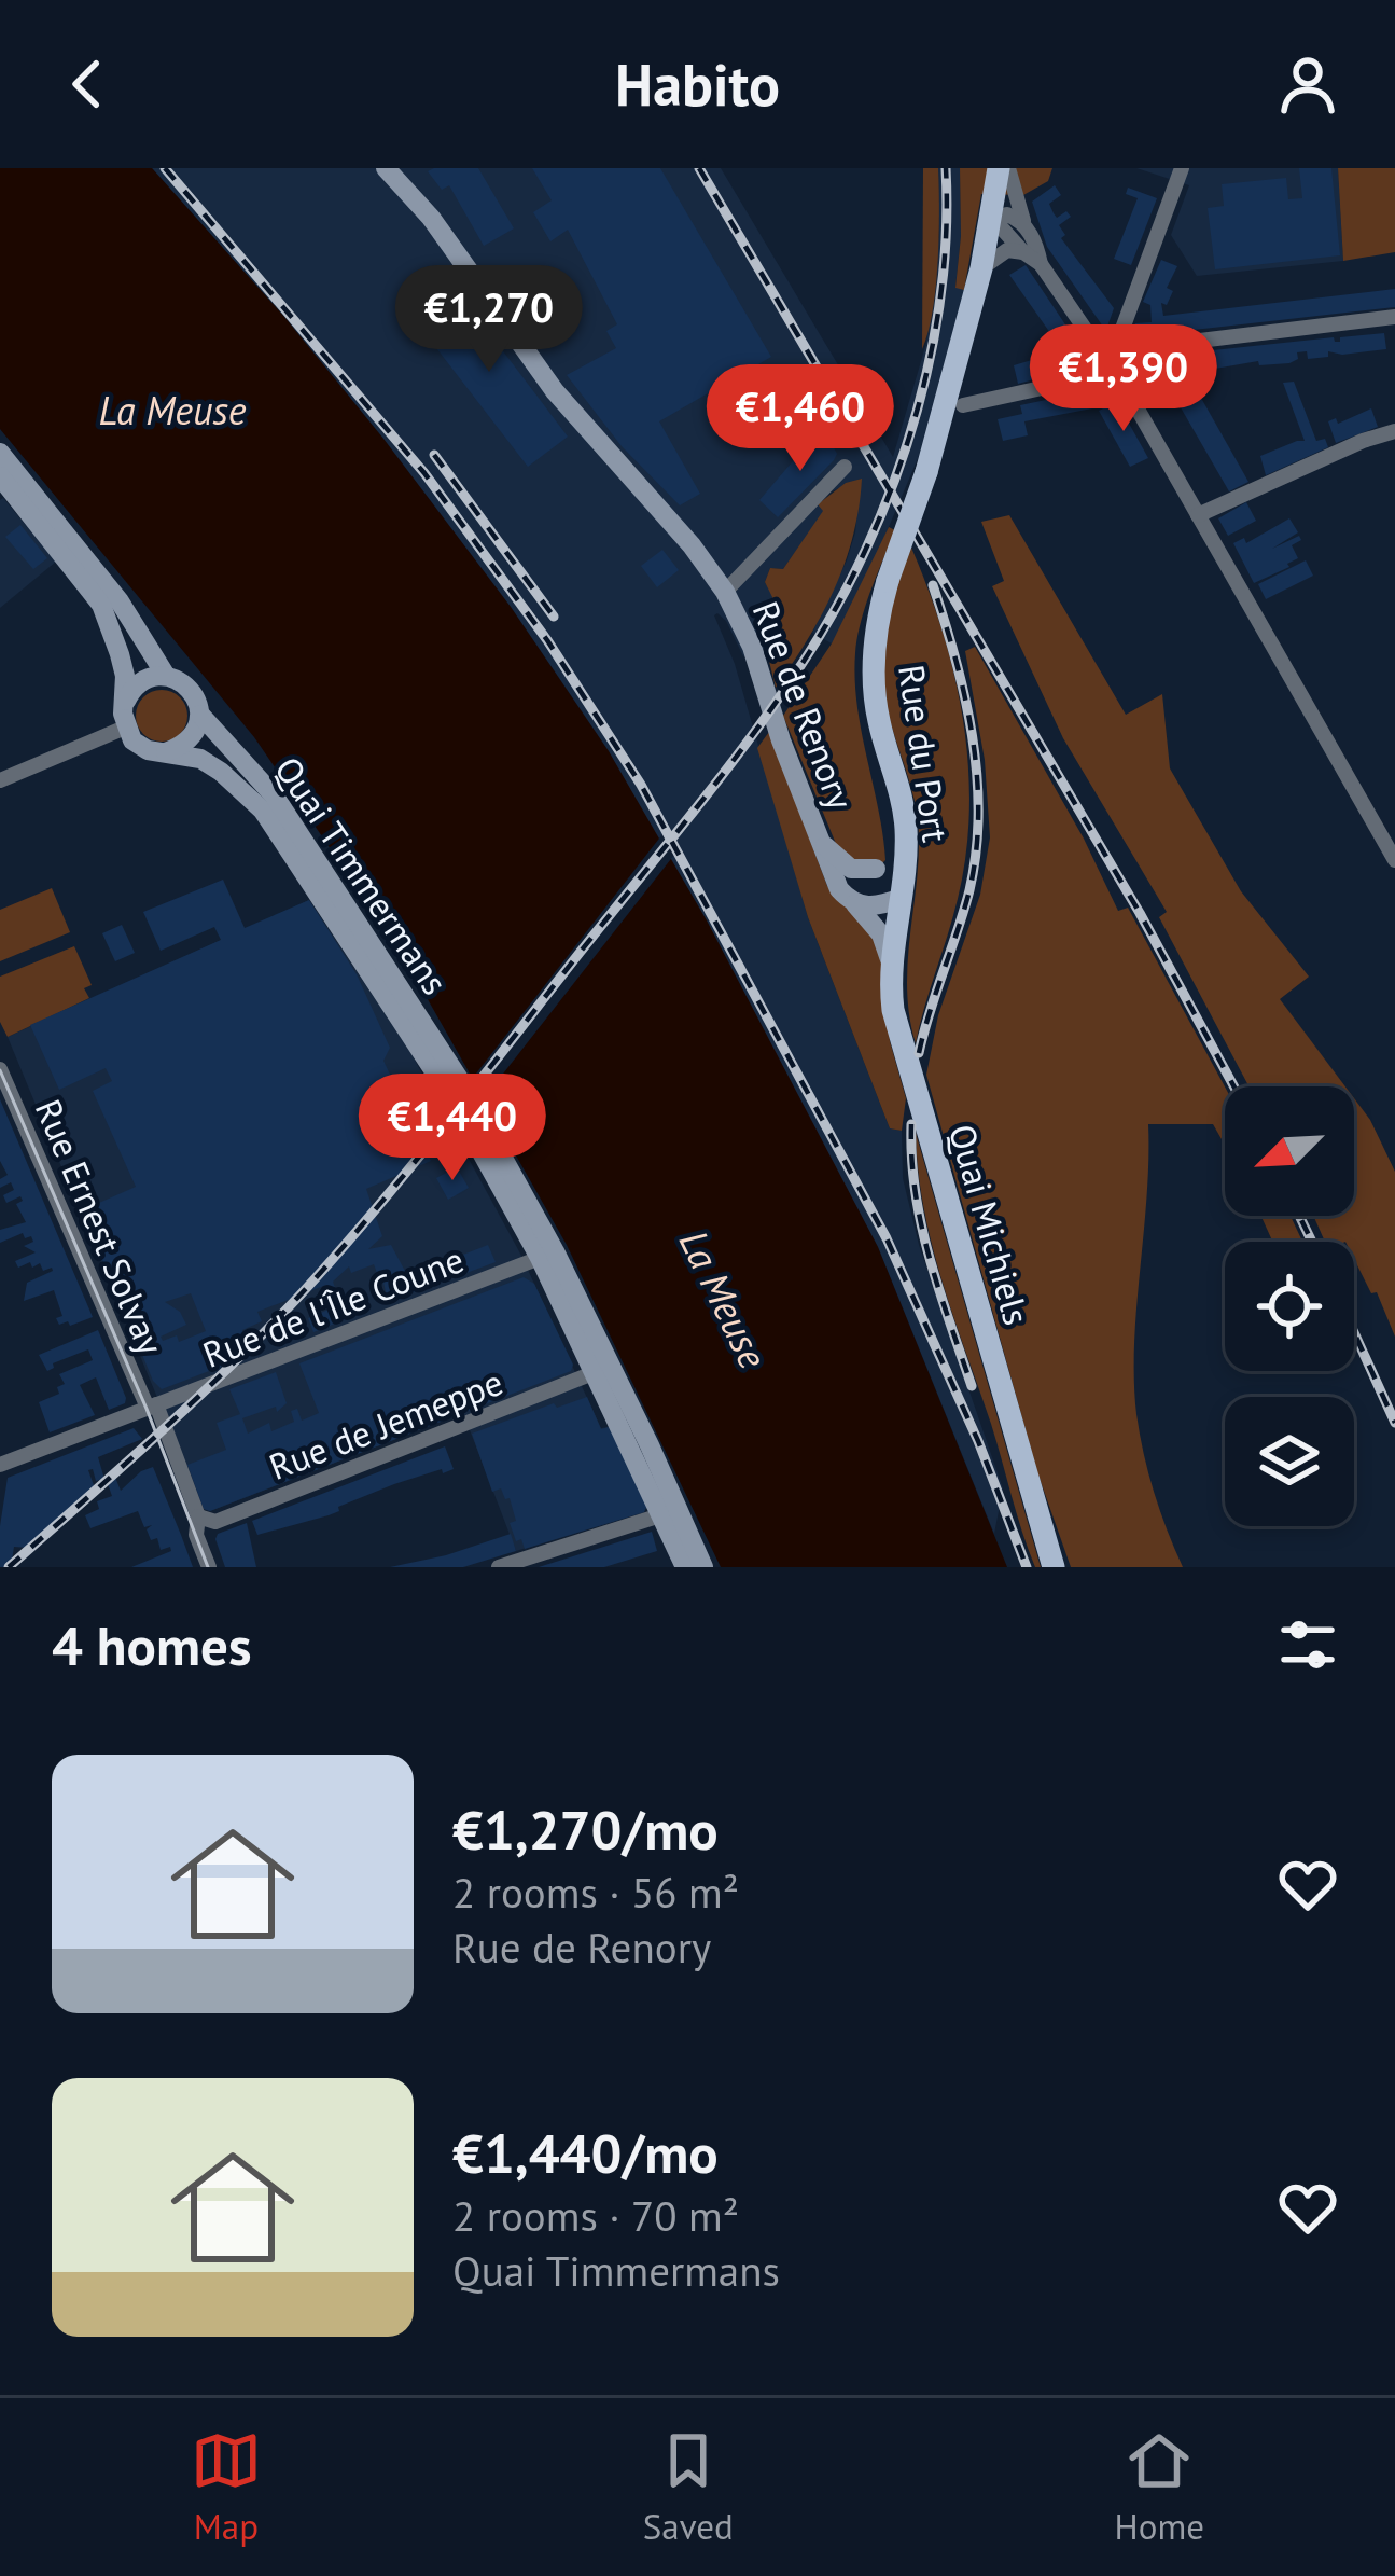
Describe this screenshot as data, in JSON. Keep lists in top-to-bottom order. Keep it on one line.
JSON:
{"streets":{"main road":["Rue de Renory","Rue du Port","Quai Timmermans","Quai Michiels"],"street":["Rue Ernest Solvay","Rue de l'Île Coune","Rue de Jemeppe"]},"crossings":[["Rue de Renory","Rue du Port"],["Rue de Renory","Quai Michiels"],["Rue du Port","Quai Michiels"],["Quai Timmermans","Rue de l'Île Coune"],["Quai Timmermans","Rue de Jemeppe"],["Rue Ernest Solvay","Rue de l'Île Coune"],["Rue Ernest Solvay","Rue de Jemeppe"]],"water":["La Meuse"],"north":"bottom left","page":{"header":"Habito","price":["€1,270","€1,390","€1,460","€1,440"],"heading":"4 homes","list":[{"name":"€1,270/mo","note":"2 rooms · 56 m² · Rue de Renory"},{"name":"€1,440/mo","note":"2 rooms · 70 m² · Quai Timmermans"}],"tabs":["Map","Saved","Home"]}}
